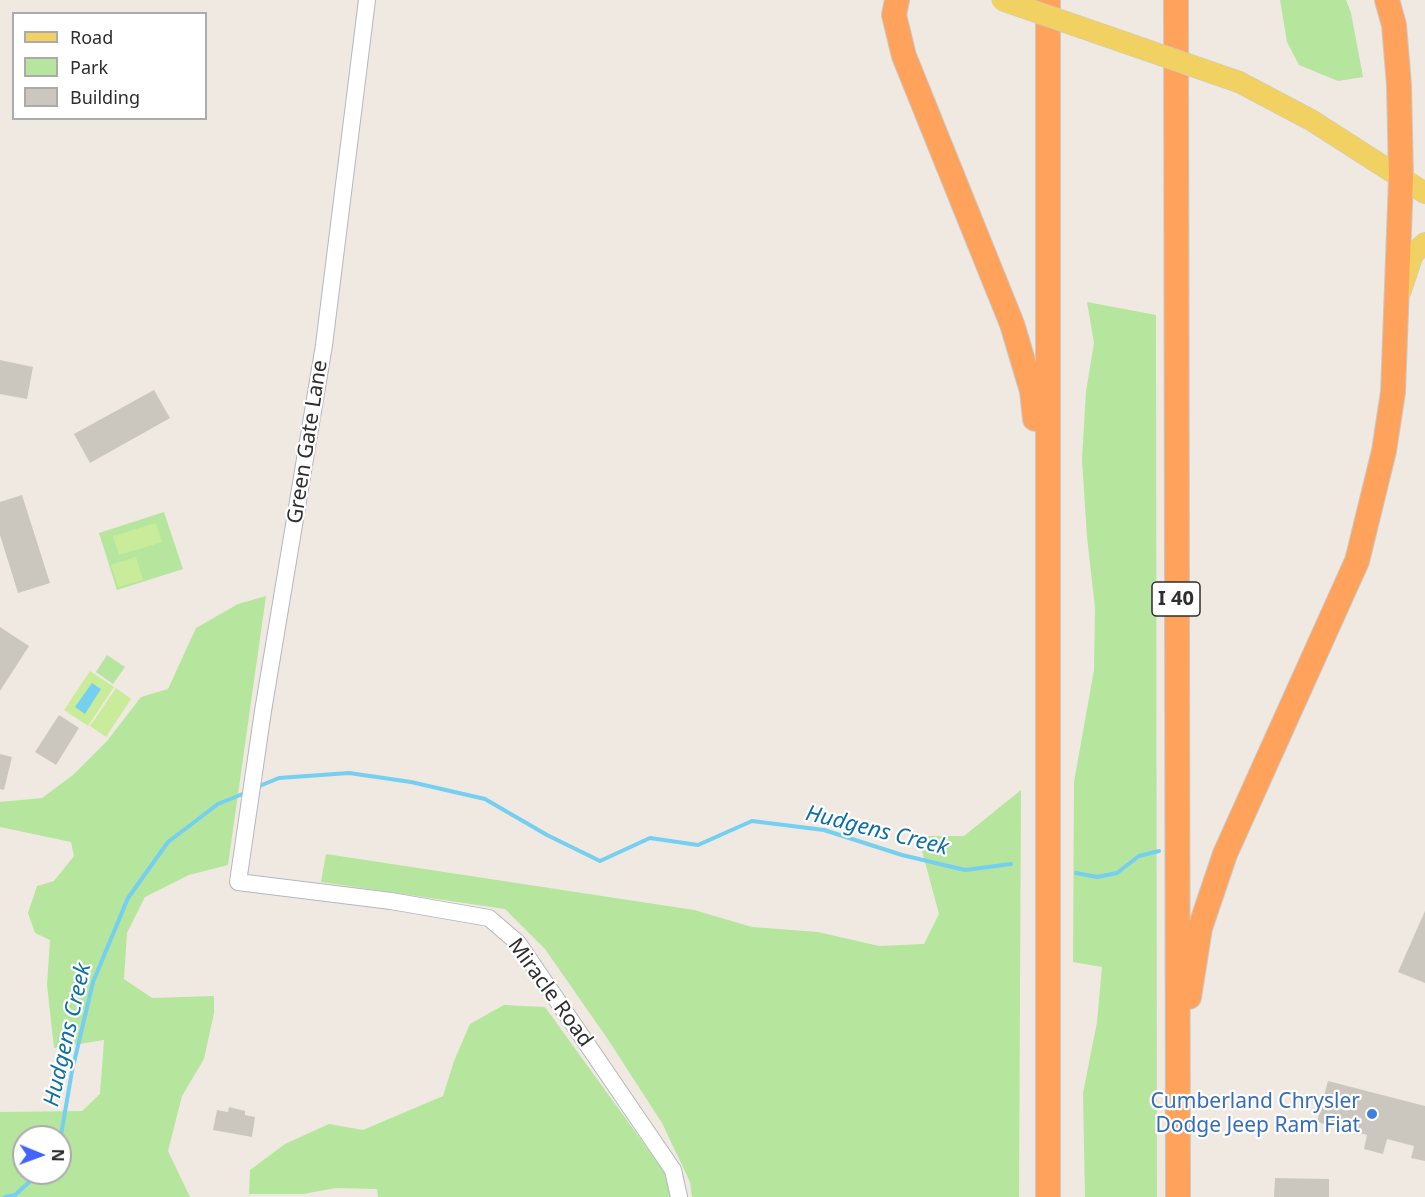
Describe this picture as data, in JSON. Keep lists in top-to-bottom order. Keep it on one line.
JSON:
{"streets":{"highway":["I 40"],"street":["Green Gate Lane","Miracle Road"]},"crossings":[["Green Gate Lane","Miracle Road"]],"water":["Hudgens Creek"],"places":["Cumberland Chrysler Dodge Jeep Ram Fiat"],"legend":["Road","Park","Building"],"north":"right"}
